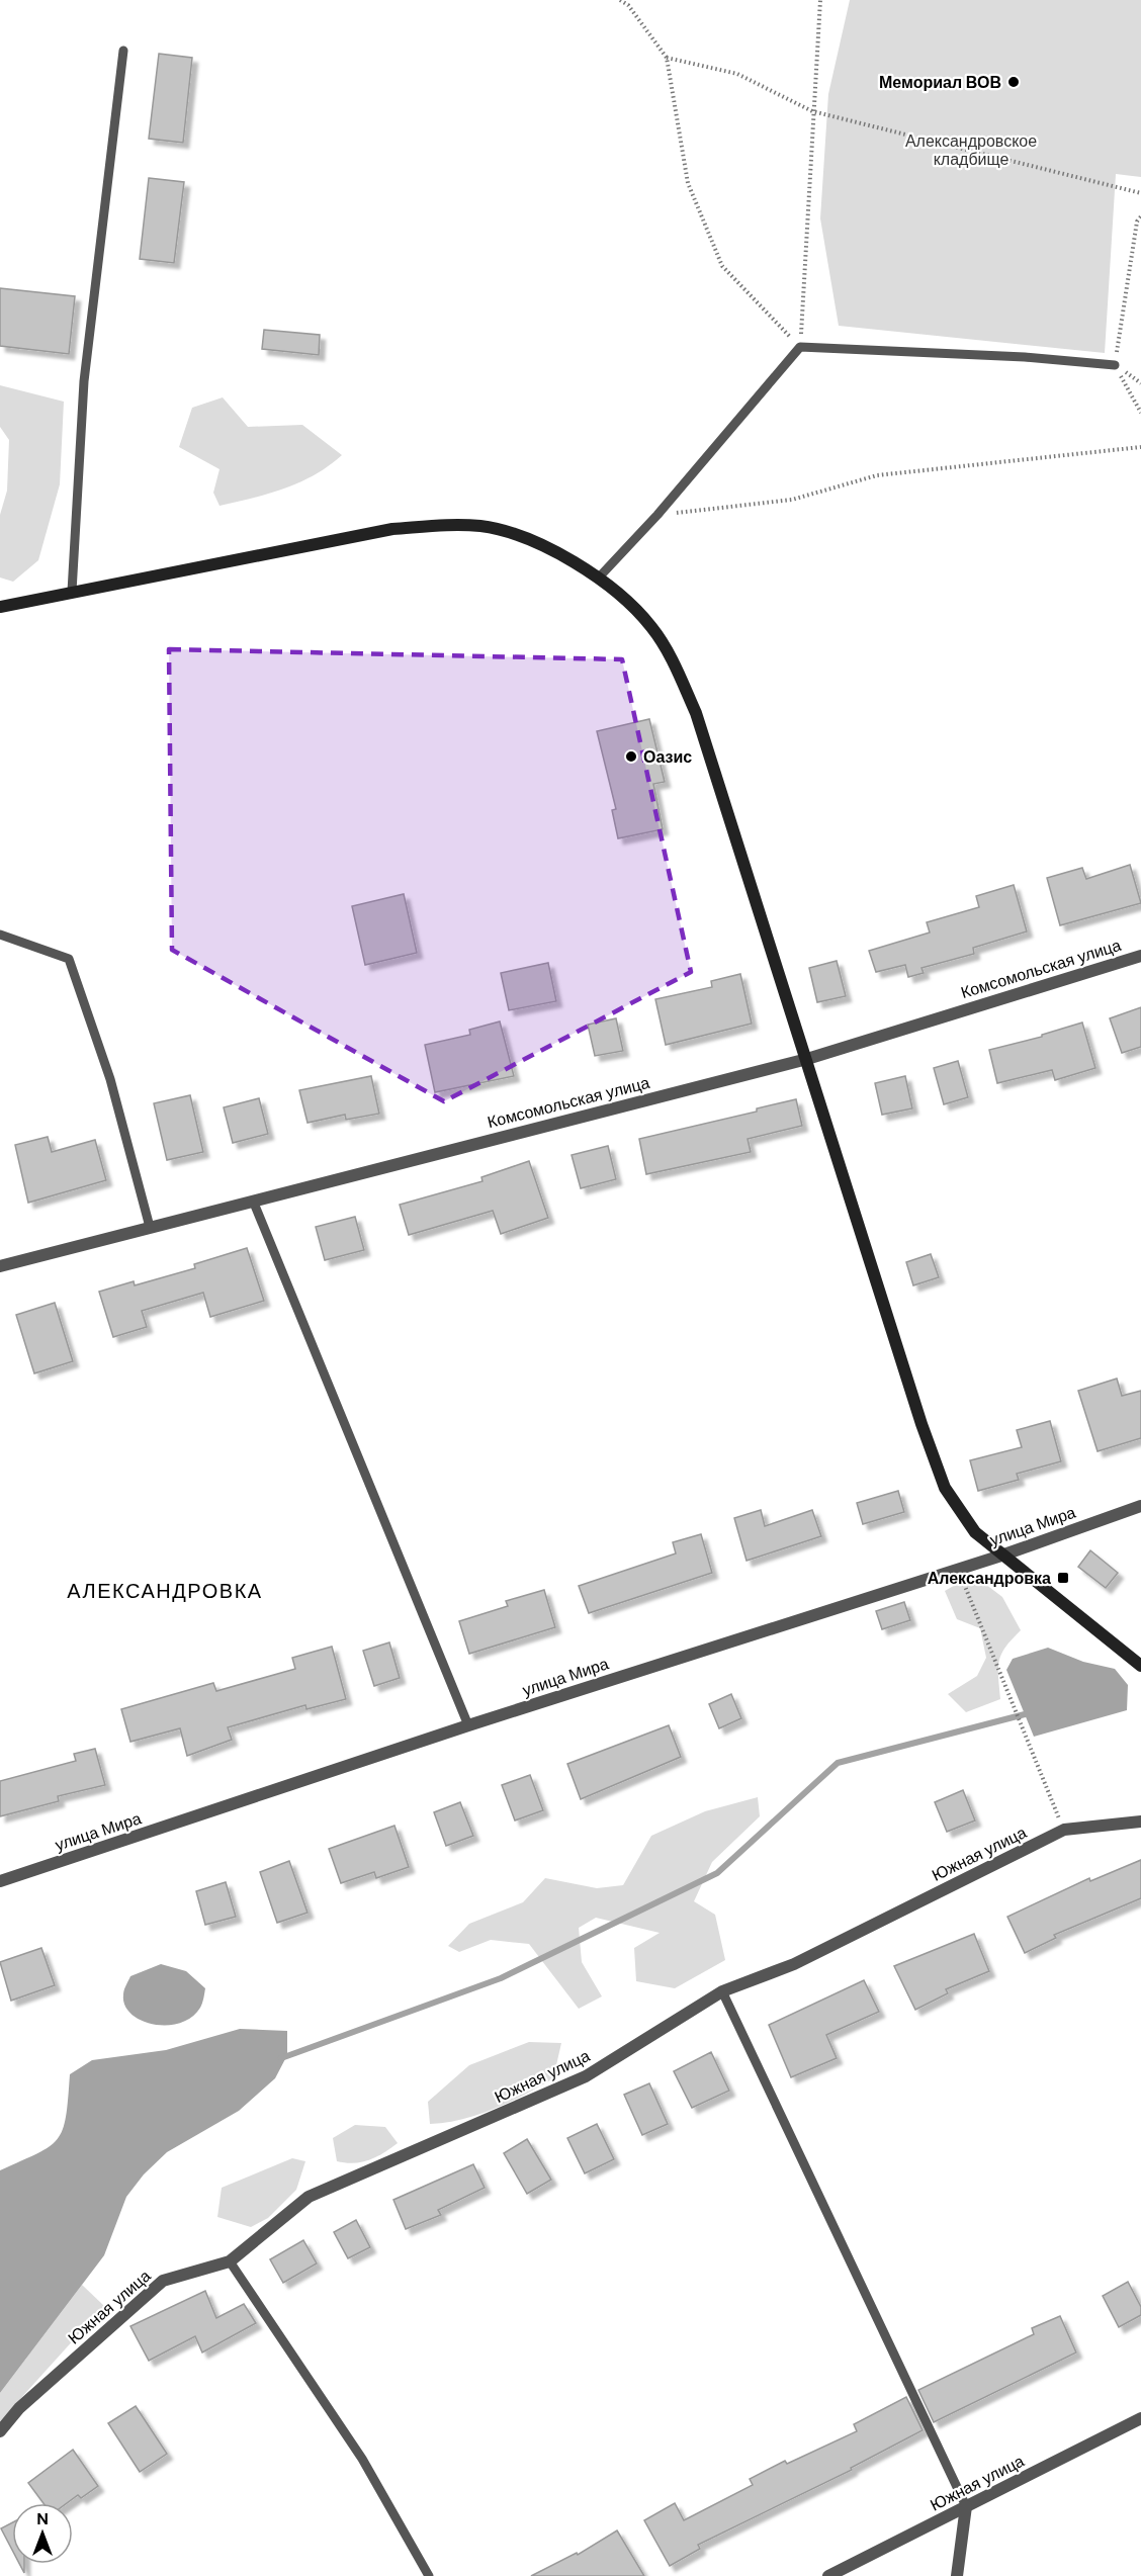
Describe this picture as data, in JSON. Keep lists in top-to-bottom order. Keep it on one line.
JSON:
{"streets":{"street":["Комсомольская улица","улица Мира","Южная улица"]},"districts":["АЛЕКСАНДРОВКА"],"parks":["Александровское кладбище"],"places":{"other":["Мемориал ВОВ","Оазис"],"transit":["Александровка"]},"north":"top"}
